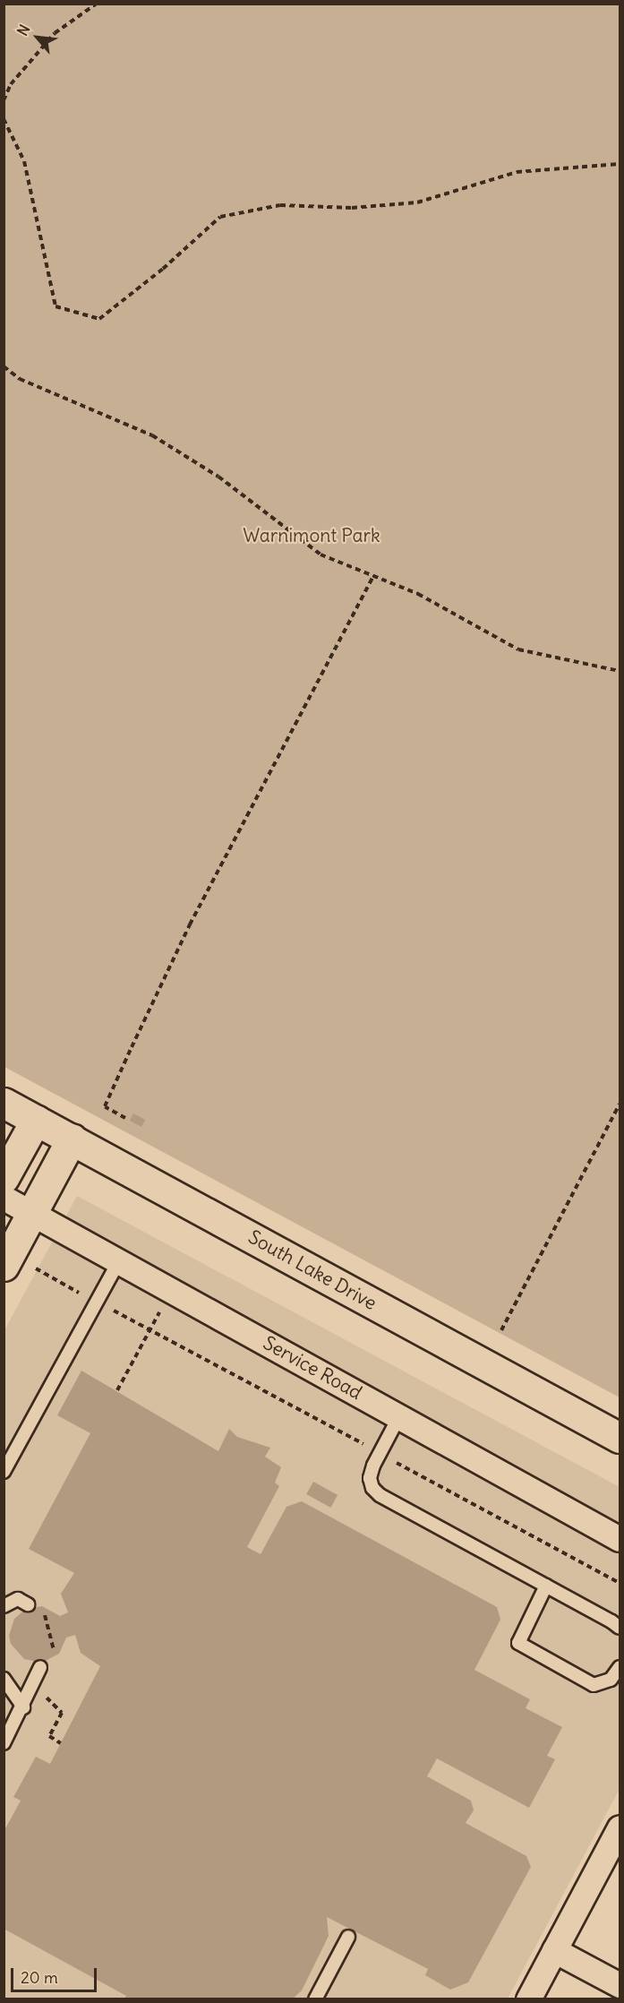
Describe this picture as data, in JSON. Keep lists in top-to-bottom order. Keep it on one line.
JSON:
{"streets":{"main road":["South Lake Drive"],"street":["Service Road"]},"parks":["Warnimont Park"],"scale_bar":"20 m","north":"top left"}
